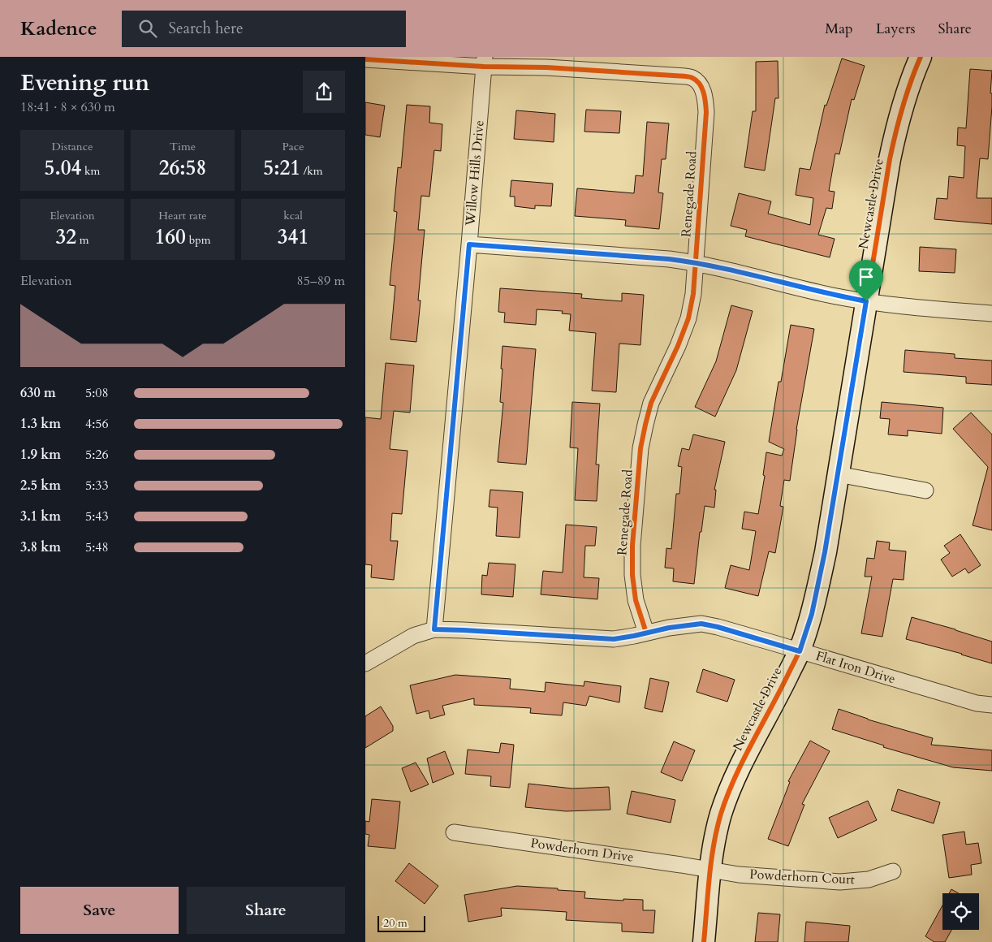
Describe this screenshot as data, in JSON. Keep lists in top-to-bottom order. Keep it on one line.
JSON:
{"streets":{"street":["Willow Hills Drive","Renegade Road","Newcastle Drive","Flat Iron Drive","Powderhorn Drive","Powderhorn Court"]},"crossings":[["Willow Hills Drive","Renegade Road"],["Willow Hills Drive","Flat Iron Drive"],["Renegade Road","Flat Iron Drive"],["Newcastle Drive","Flat Iron Drive"],["Newcastle Drive","Powderhorn Drive"],["Newcastle Drive","Powderhorn Court"],["Powderhorn Drive","Powderhorn Court"]],"scale_bar":"20 m","page":{"header":"Kadence","search":"Search here","nav":["Map","Layers","Share"],"heading":["Evening run","18:41 · 8 × 630 m"],"stats":[["Distance","5.04 km"],["Time","26:58"],["Pace","5:21 /km"],["Elevation","32 m"],["Heart rate","160 bpm"],["kcal","341"]],"chart":["Elevation","85–89 m"],"list":[{"name":"630 m","note":"5:08"},{"name":"1.3 km","note":"4:56"},{"name":"1.9 km","note":"5:26"},{"name":"2.5 km","note":"5:33"},{"name":"3.1 km","note":"5:43"},{"name":"3.8 km","note":"5:48"}],"buttons":["Save","Share"],"scale":"20 m"}}
